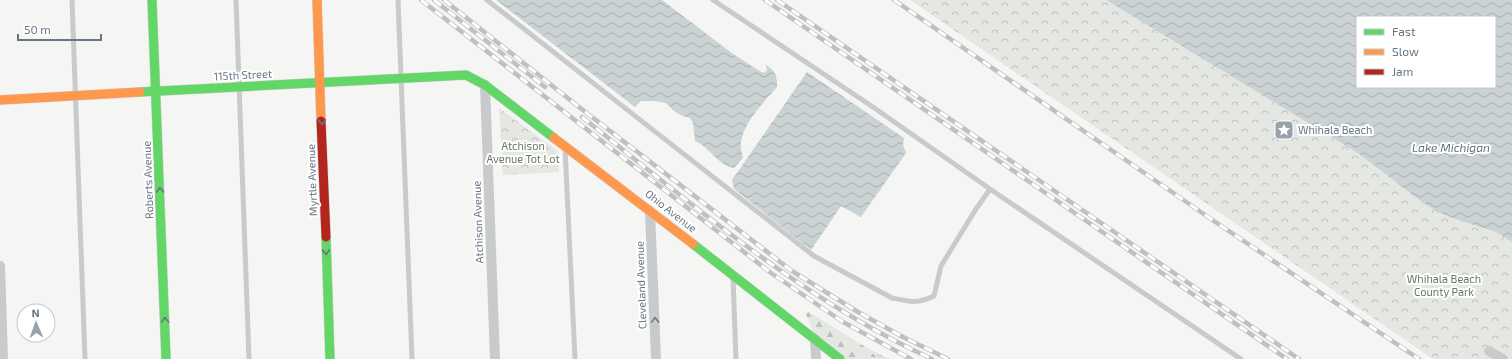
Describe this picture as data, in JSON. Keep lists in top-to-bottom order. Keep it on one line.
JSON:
{"streets":{"street":["115th Street","Roberts Avenue","Myrtle Avenue","Ohio Avenue","Atchison Avenue","Cleveland Avenue"]},"crossings":[["115th Street","Roberts Avenue"],["115th Street","Myrtle Avenue"],["115th Street","Ohio Avenue"],["115th Street","Atchison Avenue"],["Ohio Avenue","Atchison Avenue"],["Ohio Avenue","Cleveland Avenue"]],"one_way":["Roberts Avenue","Myrtle Avenue","Cleveland Avenue"],"water":["Lake Michigan"],"parks":["Atchison Avenue Tot Lot","Whihala Beach County Park"],"places":{"place":["Whihala Beach"]},"legend":["Fast","Slow","Jam"],"scale_bar":"50 m","north":"top"}
